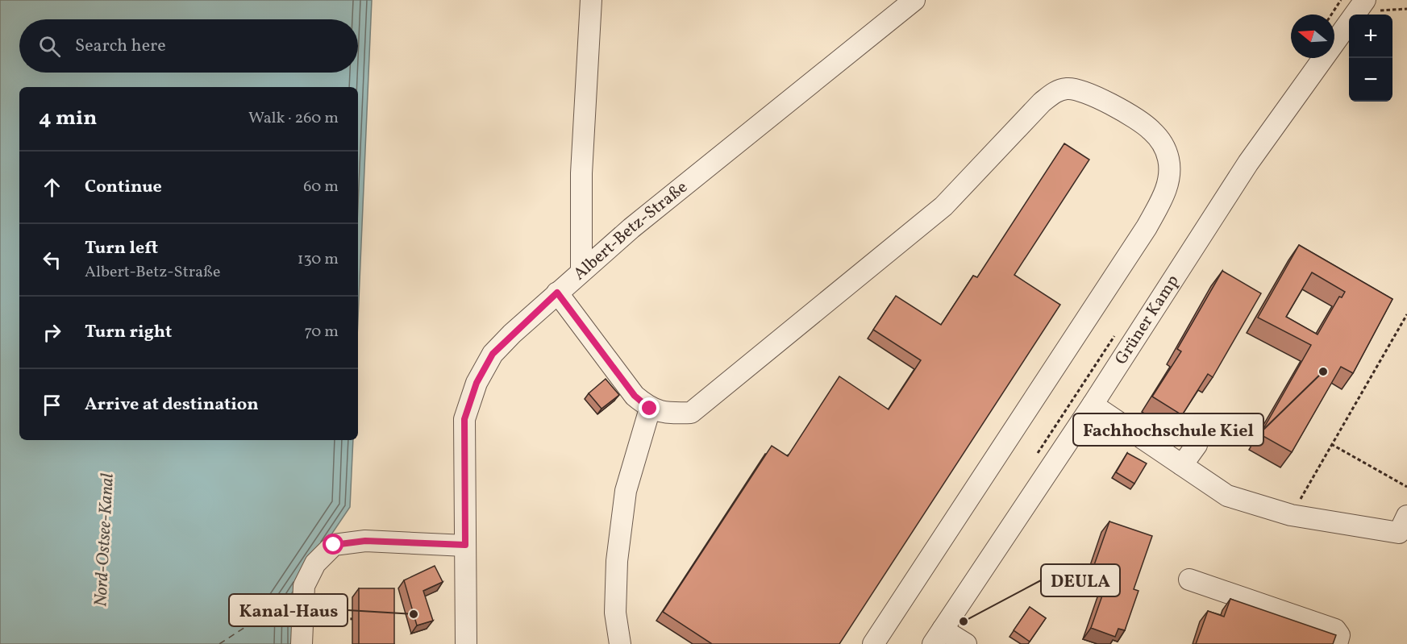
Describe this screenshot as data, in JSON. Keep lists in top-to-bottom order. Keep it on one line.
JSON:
{"streets":{"street":["Albert-Betz-Straße","Grüner Kamp"]},"water":["Nord-Ostsee-Kanal"],"places":["Fachhochschule Kiel","Kanal-Haus","DEULA"],"north":"left","page":{"map_buttons":["+","−"],"search":"Search here","heading":["4 min","Walk · 260 m"],"list":[["Continue","60 m"],["Turn left","Albert-Betz-Straße","130 m"],["Turn right","70 m"],"Arrive at destination"]}}
